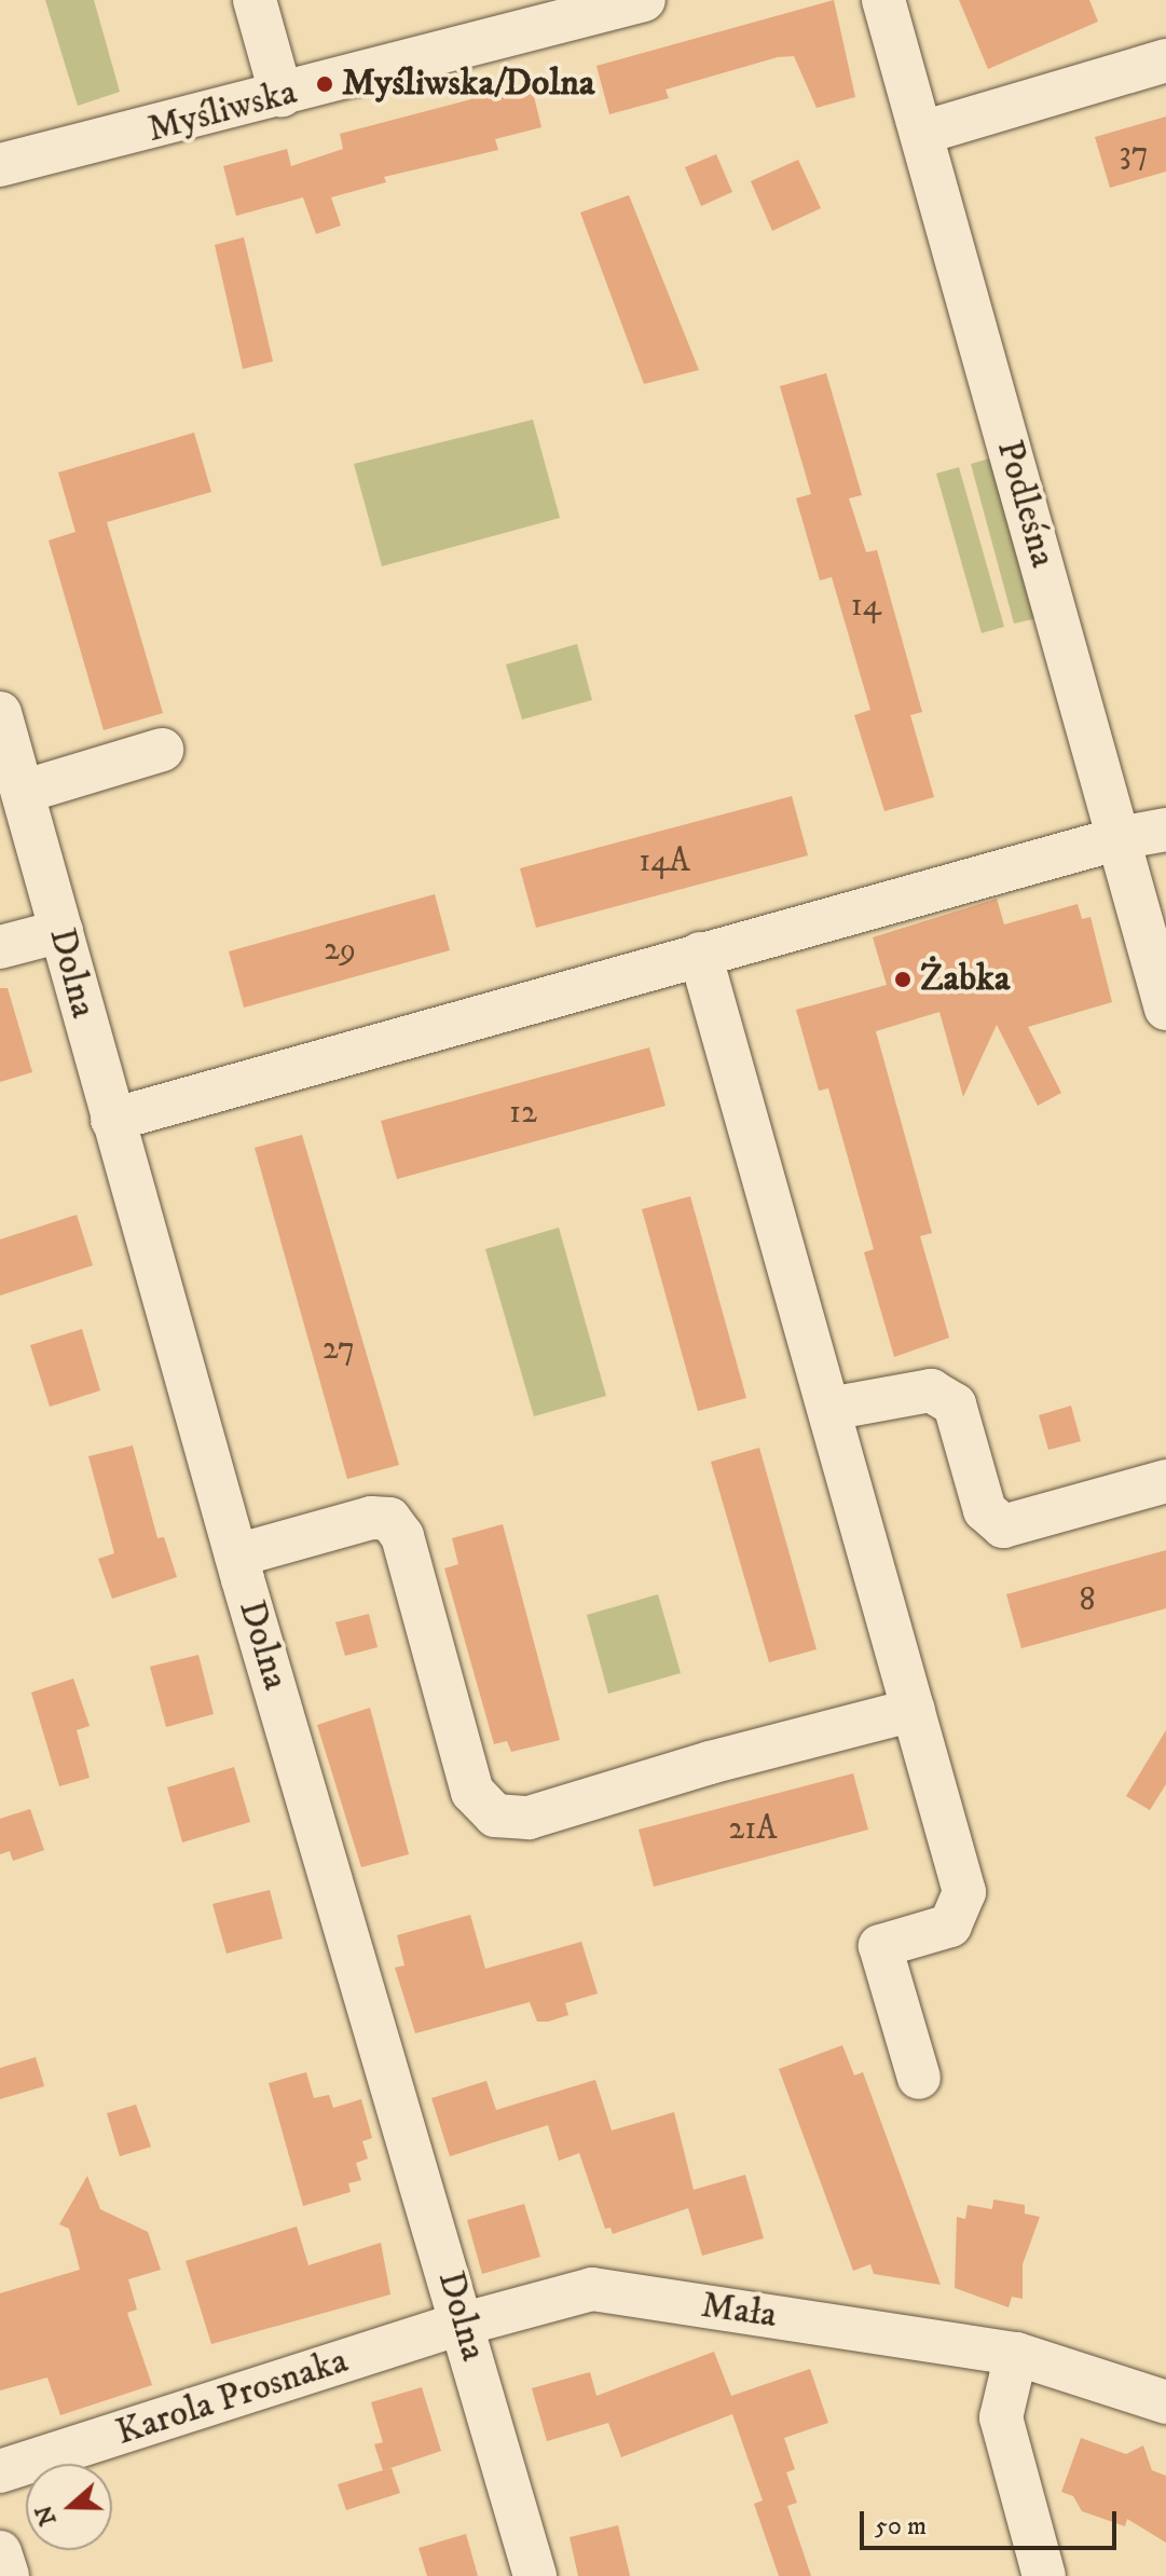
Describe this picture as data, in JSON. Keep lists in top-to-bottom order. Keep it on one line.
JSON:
{"streets":{"street":["Myśliwska","Podleśna","Dolna","Mała","Karola Prosnaka"]},"crossings":[["Dolna","Mała"],["Dolna","Karola Prosnaka"],["Mała","Karola Prosnaka"]],"places":["Myśliwska/Dolna","Żabka"],"house_numbers":["37","14","14A","29","12","27","8","21A"],"scale_bar":"50 m","north":"left"}
